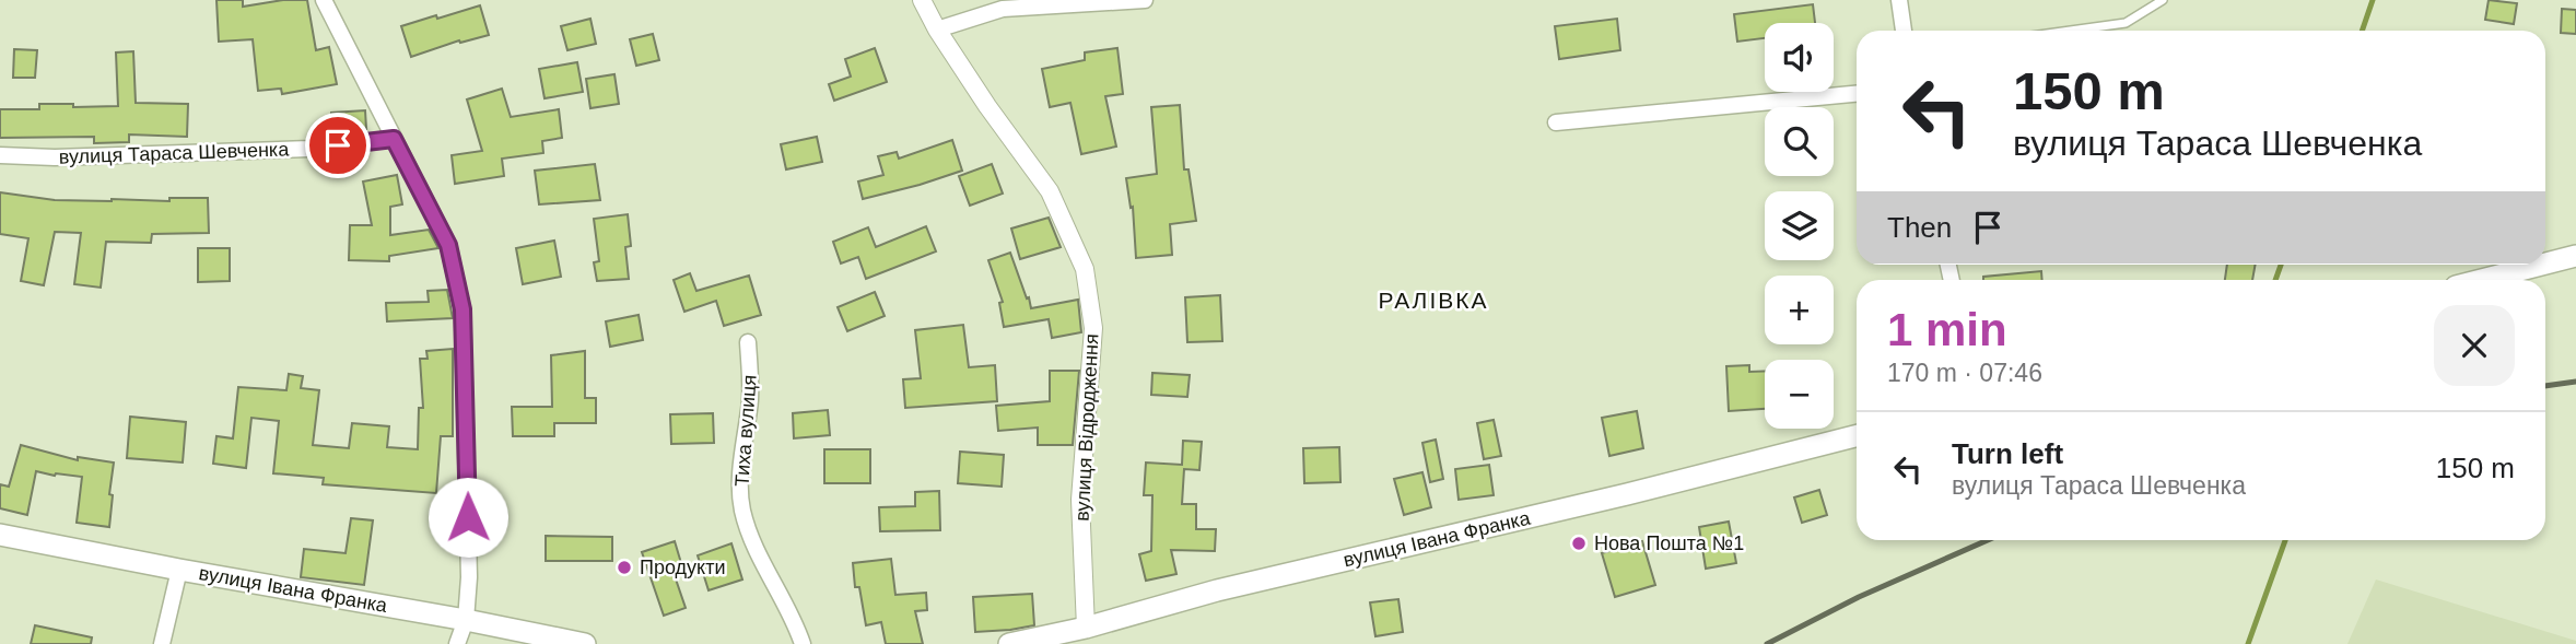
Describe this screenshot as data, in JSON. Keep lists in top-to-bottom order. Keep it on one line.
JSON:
{"streets":{"main road":["вулиця Івана Франка"],"street":["вулиця Тараса Шевченка","вулиця Відродження","Тиха вулиця"]},"crossings":[["вулиця Відродження","вулиця Івана Франка"]],"districts":["РАЛІВКА"],"places":["Нова Пошта №1","Продукти"],"page":{"map_buttons":["+","−"],"turn":["150 m","вулиця Тараса Шевченка"],"then":"Then","heading":["1 min","170 m · 07:46"],"list":[{"name":"Turn left","note":"вулиця Тараса Шевченка","value":"150 m"}]}}
